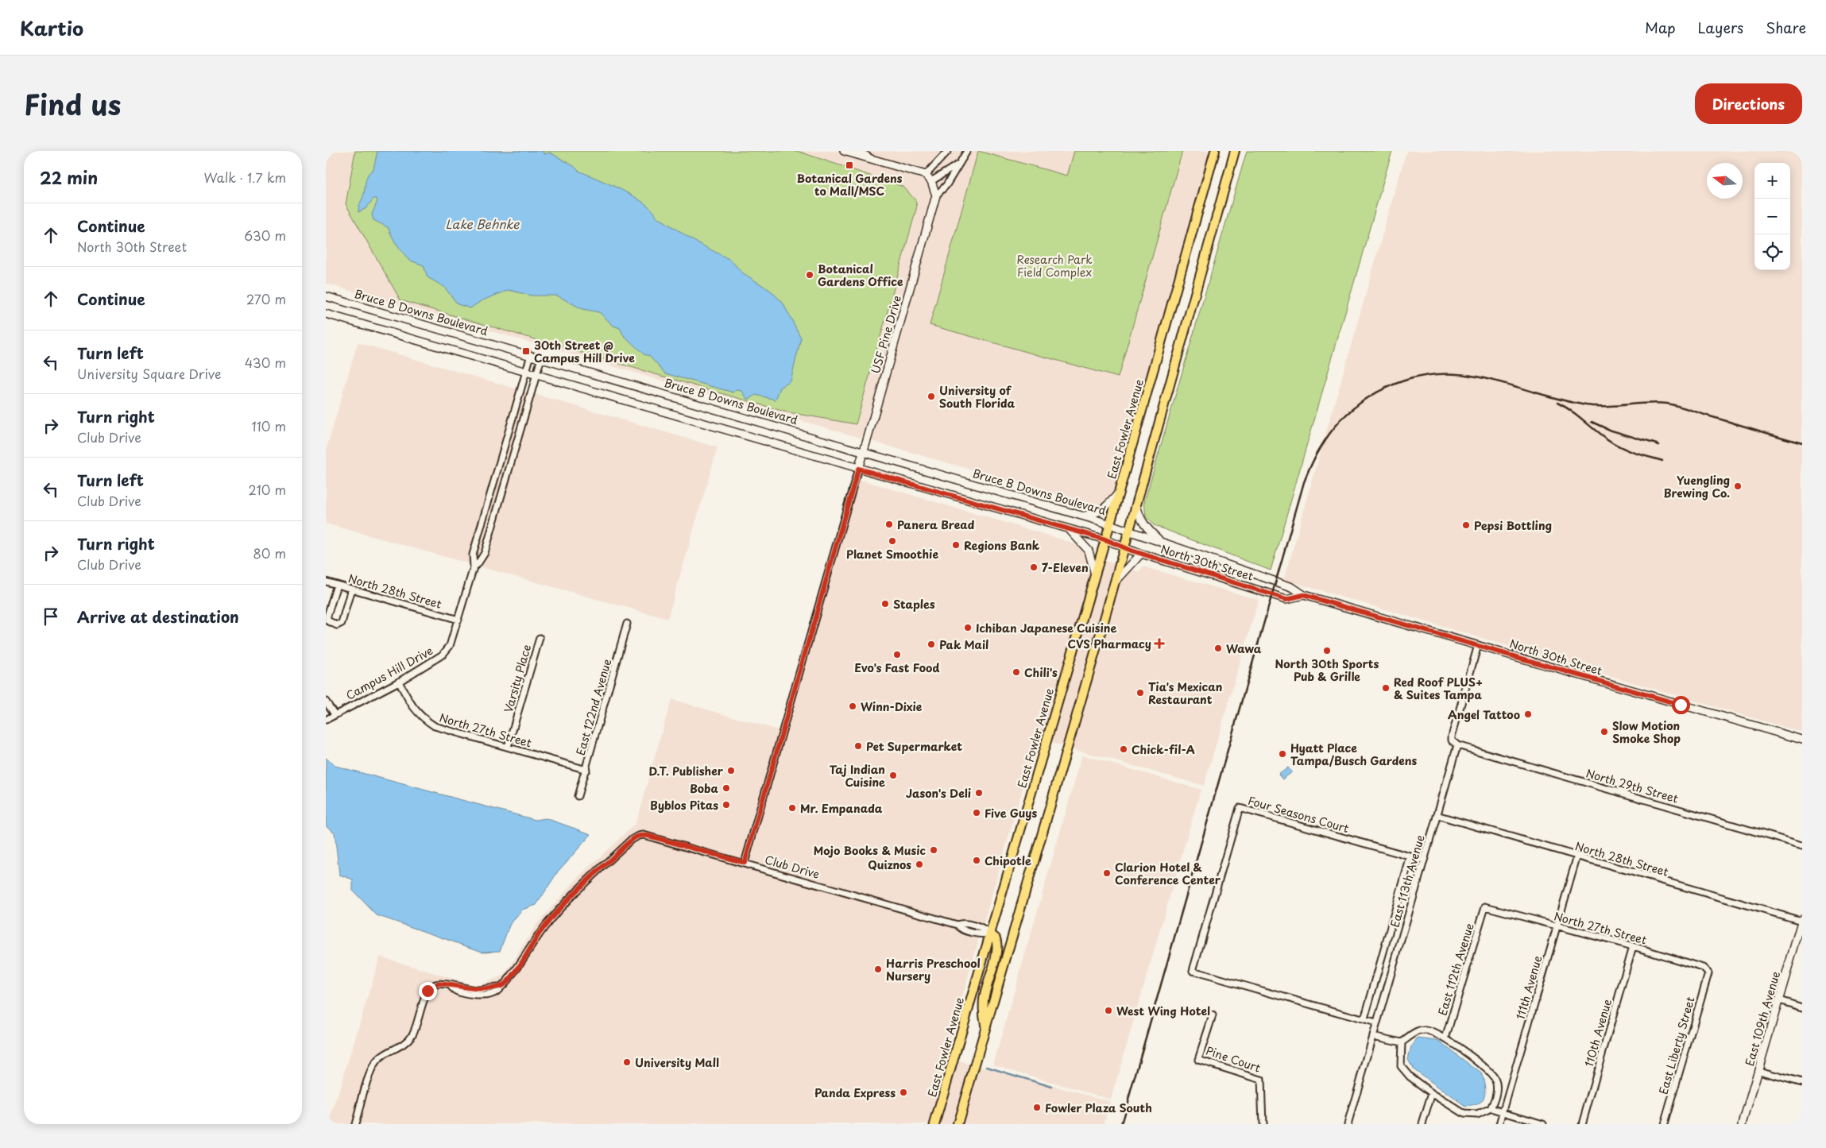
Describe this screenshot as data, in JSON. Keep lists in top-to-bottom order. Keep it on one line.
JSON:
{"streets":{"main road":["Bruce B Downs Boulevard","USF Pine Drive","East Fowler Avenue","North 30th Street","East 109th Avenue"],"street":["North 28th Street","Campus Hill Drive","Varsity Place","East 122nd Avenue","North 27th Street","North 29th Street","Four Seasons Court","Club Drive","East 113th Avenue","East 112th Avenue","111th Avenue","110th Avenue","East Liberty Street","Pine Court"]},"crossings":[["Bruce B Downs Boulevard","USF Pine Drive"],["Bruce B Downs Boulevard","East Fowler Avenue"],["Bruce B Downs Boulevard","North 30th Street"],["Bruce B Downs Boulevard","Campus Hill Drive"],["East Fowler Avenue","North 30th Street"],["East Fowler Avenue","Club Drive"],["North 30th Street","East 113th Avenue"],["North 28th Street","Campus Hill Drive"],["North 28th Street","East 113th Avenue"],["North 28th Street","111th Avenue"],["North 28th Street","East 109th Avenue"],["Campus Hill Drive","North 27th Street"],["Varsity Place","North 27th Street"],["East 122nd Avenue","North 27th Street"],["North 27th Street","East 112th Avenue"],["North 27th Street","111th Avenue"],["North 27th Street","110th Avenue"],["North 27th Street","East Liberty Street"],["North 29th Street","East 113th Avenue"],["Four Seasons Court","East 113th Avenue"]],"water":["Lake Behnke"],"parks":["Research Park Field Complex"],"places":{"transit":["Botanical Gardens to Mall/MSC","30th Street @ Campus Hill Drive"],"other":["Botanical Gardens Office","University of South Florida","Yuengling Brewing Co.","Panera Bread","Pepsi Bottling","Planet Smoothie","Regions Bank","7-Eleven","Staples","Ichiban Japanese Cuisine","Pak Mail","Wawa","North 30th Sports Pub & Grille","Evo's Fast Food","Chili's","Red Roof PLUS+ & Suites Tampa","Tia's Mexican Restaurant","Winn-Dixie","Angel Tattoo","Slow Motion Smoke Shop","Pet Supermarket","Chick-fil-A","Hyatt Place Tampa/Busch Gardens","D.T. Publisher","Taj Indian Cuisine","Boba","Jason's Deli","Byblos Pitas","Mr. Empanada","Five Guys","Mojo Books & Music","Chipotle","Quiznos","Clarion Hotel & Conference Center","Harris Preschool Nursery","West Wing Hotel","University Mall","Panda Express","Fowler Plaza South"],"health":["CVS Pharmacy"]},"north":"left","page":{"header":"Kartio","nav":["Map","Layers","Share"],"title":"Find us","buttons":"Directions","heading":["22 min","Walk · 1.7 km"],"map_buttons":["+","−"],"list":[["Continue","North 30th Street","630 m"],["Continue","270 m"],["Turn left","University Square Drive","430 m"],["Turn right","Club Drive","110 m"],["Turn left","Club Drive","210 m"],["Turn right","Club Drive","80 m"],"Arrive at destination"]}}
